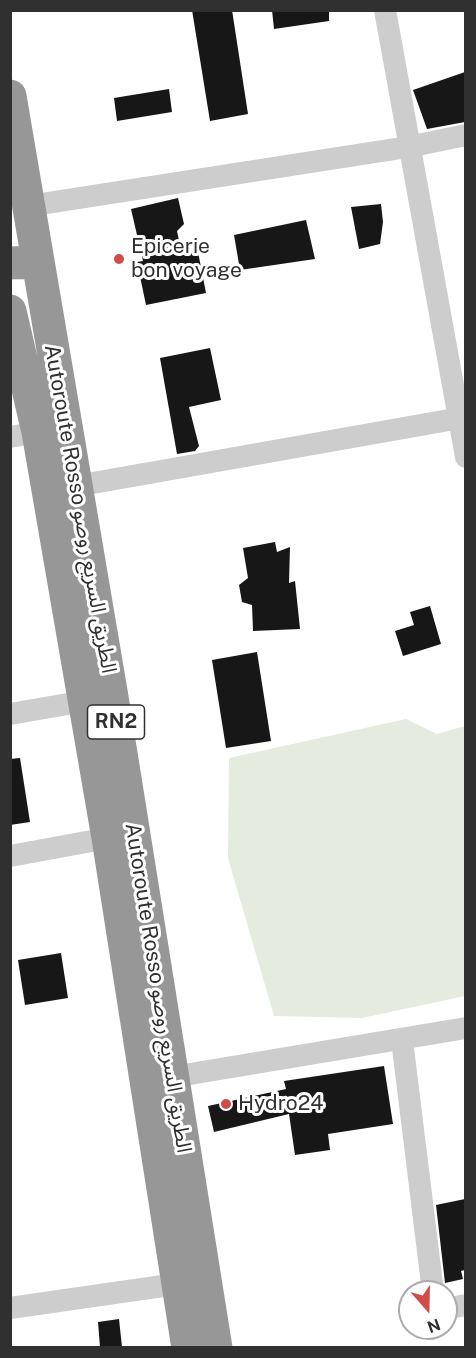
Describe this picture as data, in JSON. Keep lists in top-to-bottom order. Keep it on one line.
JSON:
{"streets":{"highway":["Autoroute Rosso الطريق السريع روصو","RN2"]},"places":["Epicerie bon voyage","Hydro24"],"north":"bottom"}
